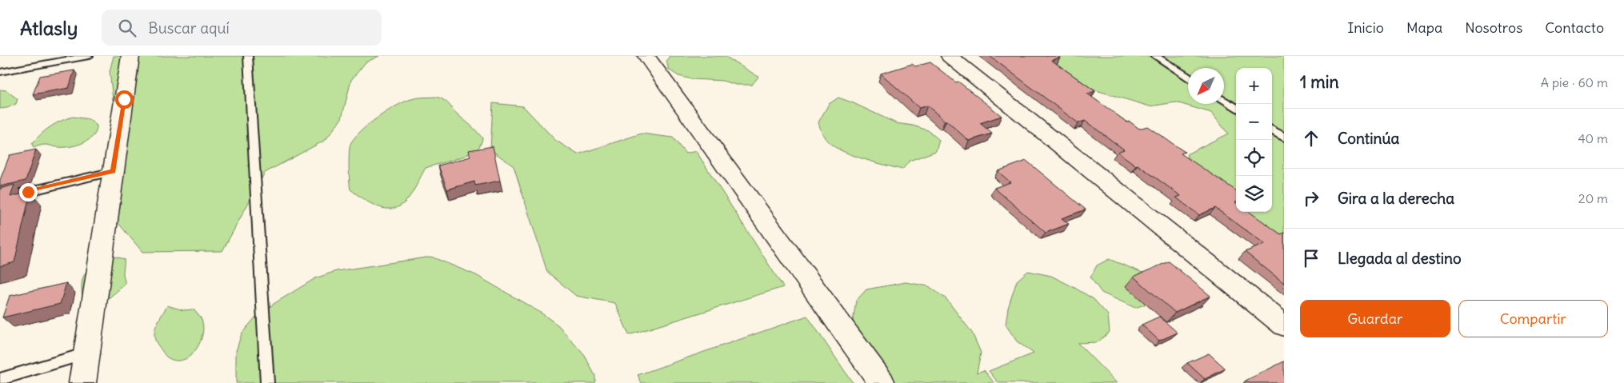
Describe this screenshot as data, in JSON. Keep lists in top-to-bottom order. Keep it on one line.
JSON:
{"north":"bottom left","page":{"header":"Atlasly","search":"Buscar aquí","nav":["Inicio","Mapa","Nosotros","Contacto"],"heading":["1 min","A pie · 60 m"],"map_buttons":["+","−"],"list":[["Continúa","40 m"],["Gira a la derecha","20 m"],"Llegada al destino"],"buttons":["Guardar","Compartir"]}}
